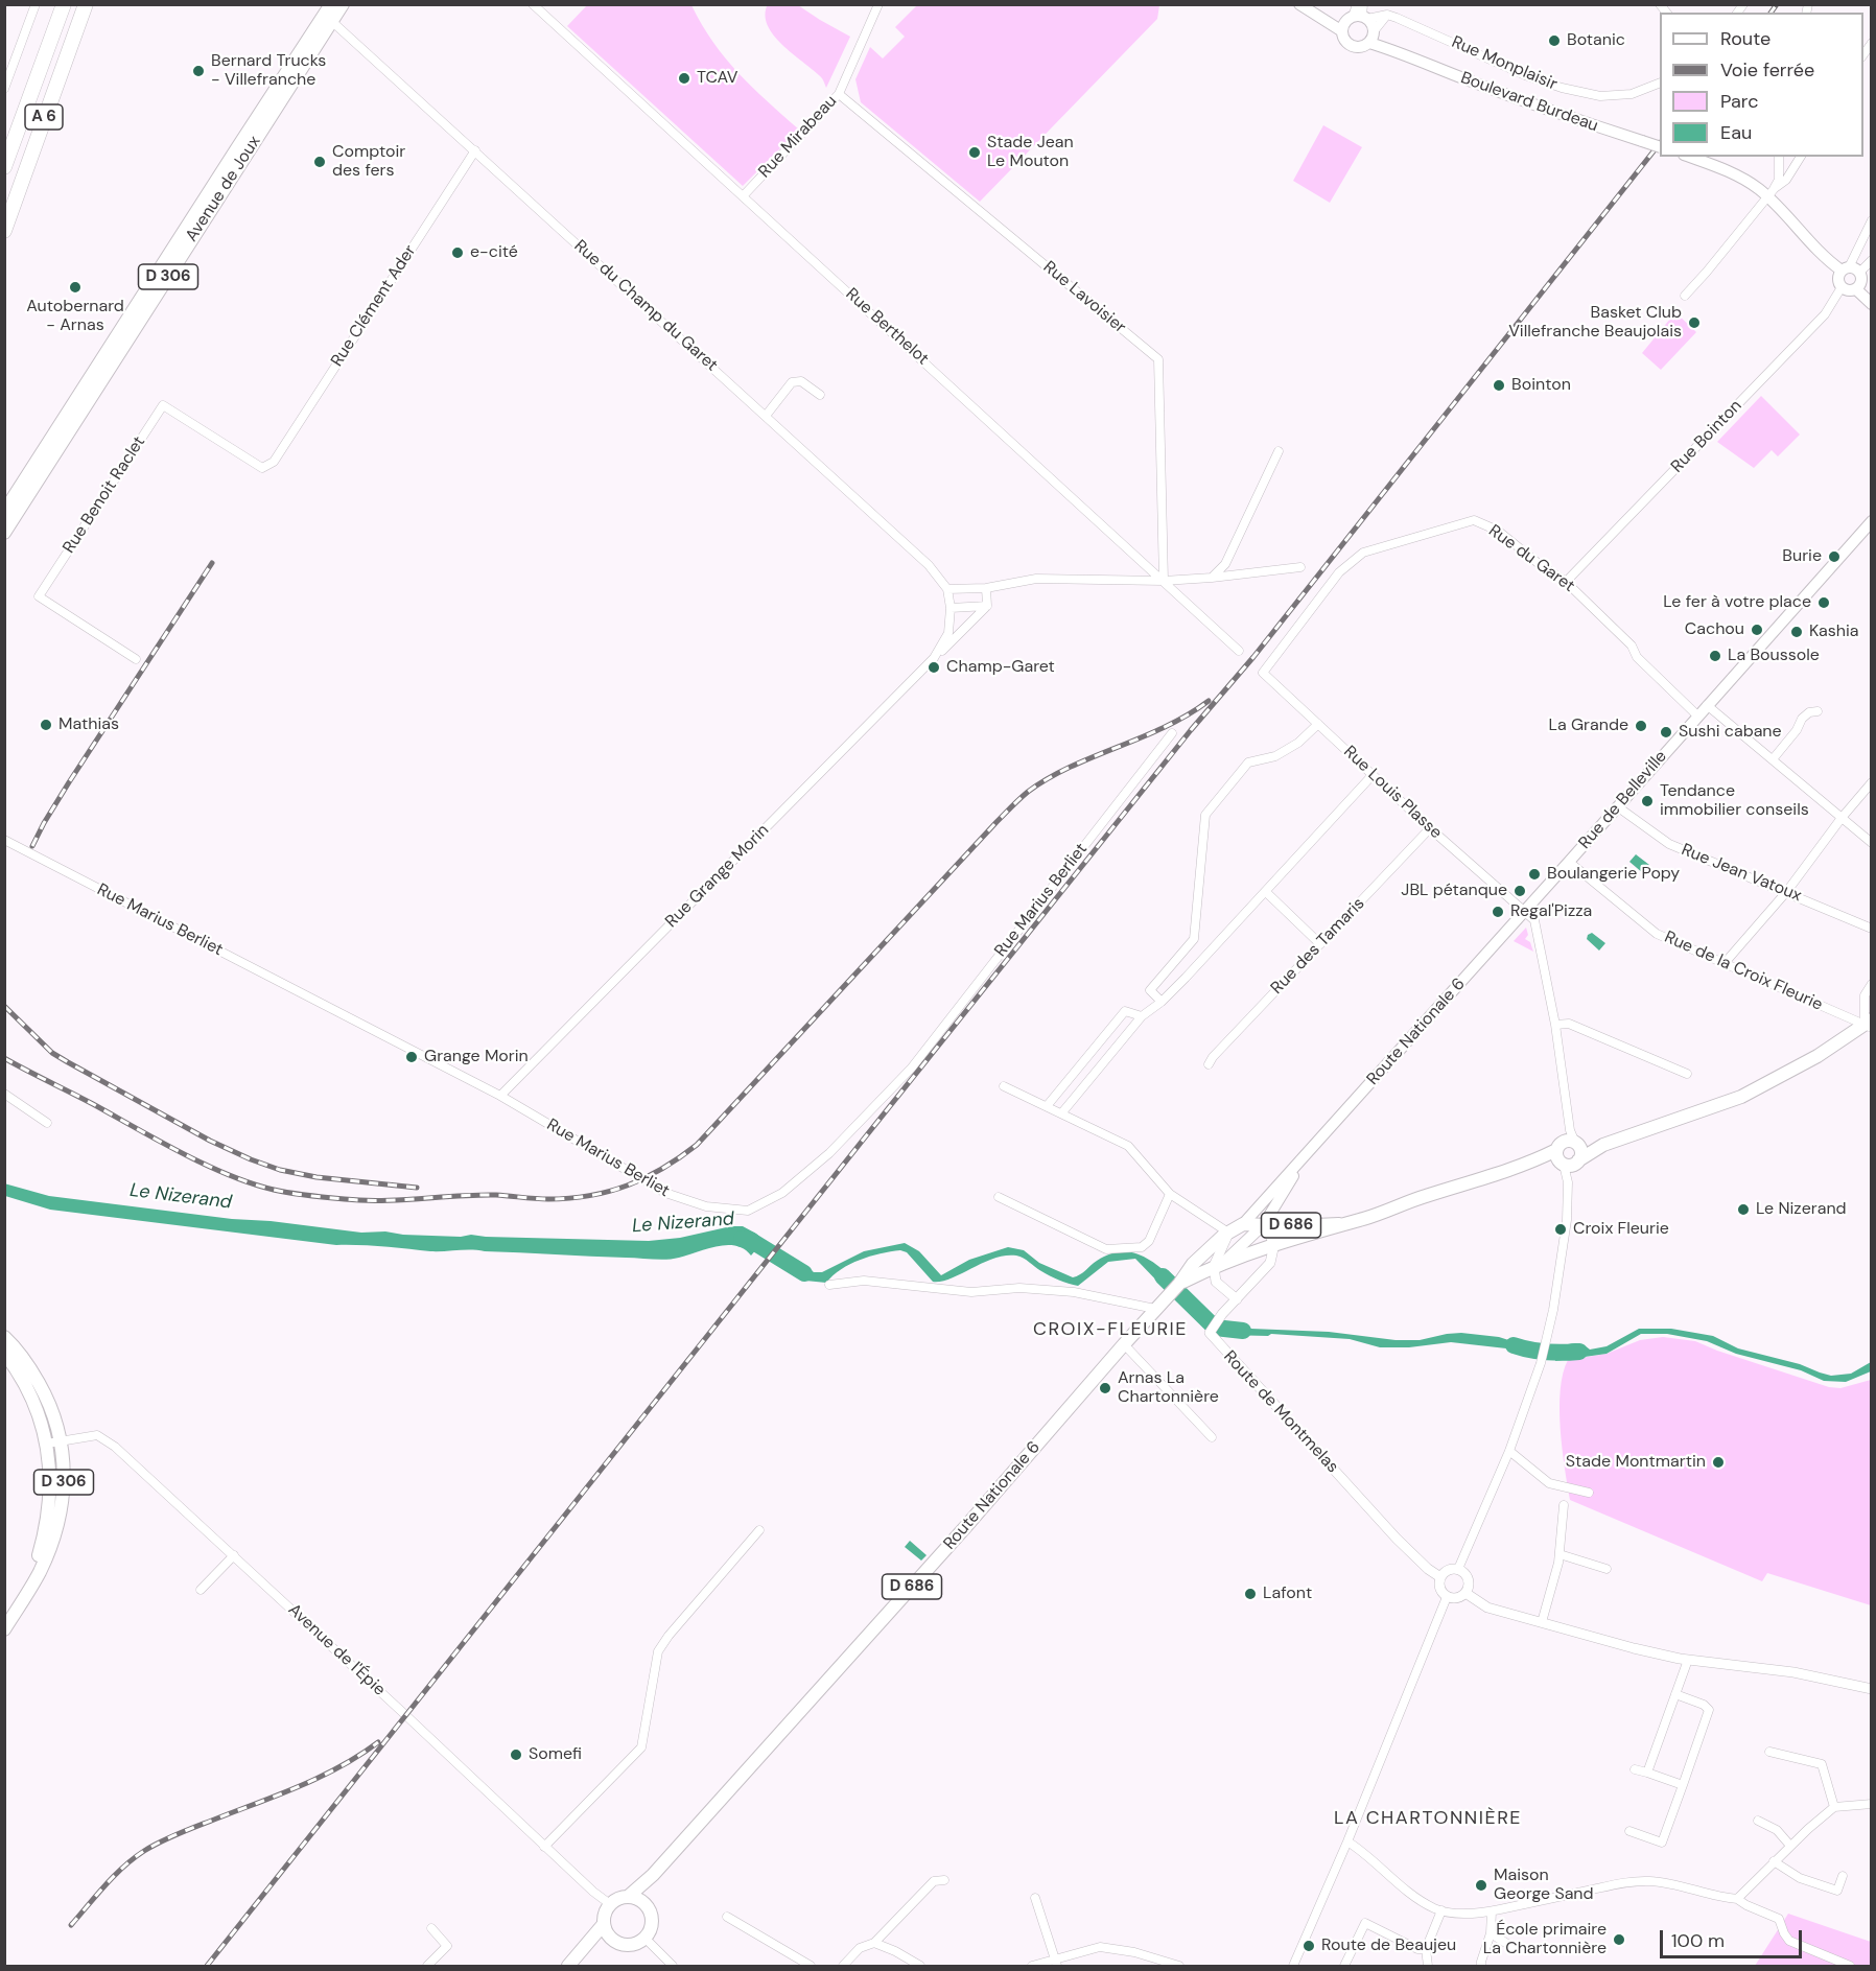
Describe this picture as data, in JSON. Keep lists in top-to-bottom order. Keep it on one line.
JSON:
{"streets":{"highway":["A 6"],"main road":["Boulevard Burdeau","Avenue de Joux","D 306","Rue de Belleville","Route Nationale 6","D 686"],"street":["Rue Monplaisir","Rue Mirabeau","Rue Lavoisier","Rue Clément Ader","Rue du Champ du Garet","Rue Berthelot","Rue Bointon","Rue Benoit Raclet","Rue du Garet","Rue Louis Plasse","Rue Jean Vatoux","Rue Grange Morin","Rue Marius Berliet","Rue des Tamaris","Rue de la Croix Fleurie","Route de Montmelas","Avenue de l'Épie"]},"crossings":[["Rue Mirabeau","Rue Lavoisier"],["Rue Mirabeau","Rue Berthelot"],["Avenue de Joux","Rue du Champ du Garet"],["D 306","Avenue de l'Épie"],["Rue Lavoisier","Rue Berthelot"],["Rue Clément Ader","Rue du Champ du Garet"],["Rue Clément Ader","Rue Benoit Raclet"],["Rue du Champ du Garet","Rue Grange Morin"],["Rue Bointon","Rue du Garet"],["Rue du Garet","Rue Louis Plasse"],["Rue du Garet","Rue de Belleville"],["Rue Louis Plasse","Rue de Belleville"],["Rue Louis Plasse","Rue des Tamaris"],["Rue Louis Plasse","Route Nationale 6"],["Rue de Belleville","Rue Jean Vatoux"],["Rue de Belleville","Rue de la Croix Fleurie"],["Rue de Belleville","Route Nationale 6"],["Rue Grange Morin","Rue Marius Berliet"],["Route Nationale 6","D 686"],["Route Nationale 6","Avenue de l'Épie"]],"districts":["CROIX-FLEURIE","LA CHARTONNIÈRE"],"water":["Le Nizerand"],"places":["Botanic","Bernard Trucks - Villefranche","TCAV","Stade Jean Le Mouton","Comptoir des fers","e-cité","Autobernard - Arnas","Basket Club Villefranche Beaujolais","Bointon","Burie","Le fer à votre place","Cachou","Kashia","La Boussole","Champ-Garet","Mathias","La Grande","Sushi cabane","Tendance immobilier conseils","Boulangerie Popy","JBL pétanque","Regal'Pizza","Grange Morin","Le Nizerand","Croix Fleurie","Arnas La Chartonnière","Stade Montmartin","Lafont","Somefi","Maison George Sand","École primaire La Chartonnière","Route de Beaujeu"],"legend":["Route","Voie ferrée","Parc","Eau"],"scale_bar":"100 m"}
